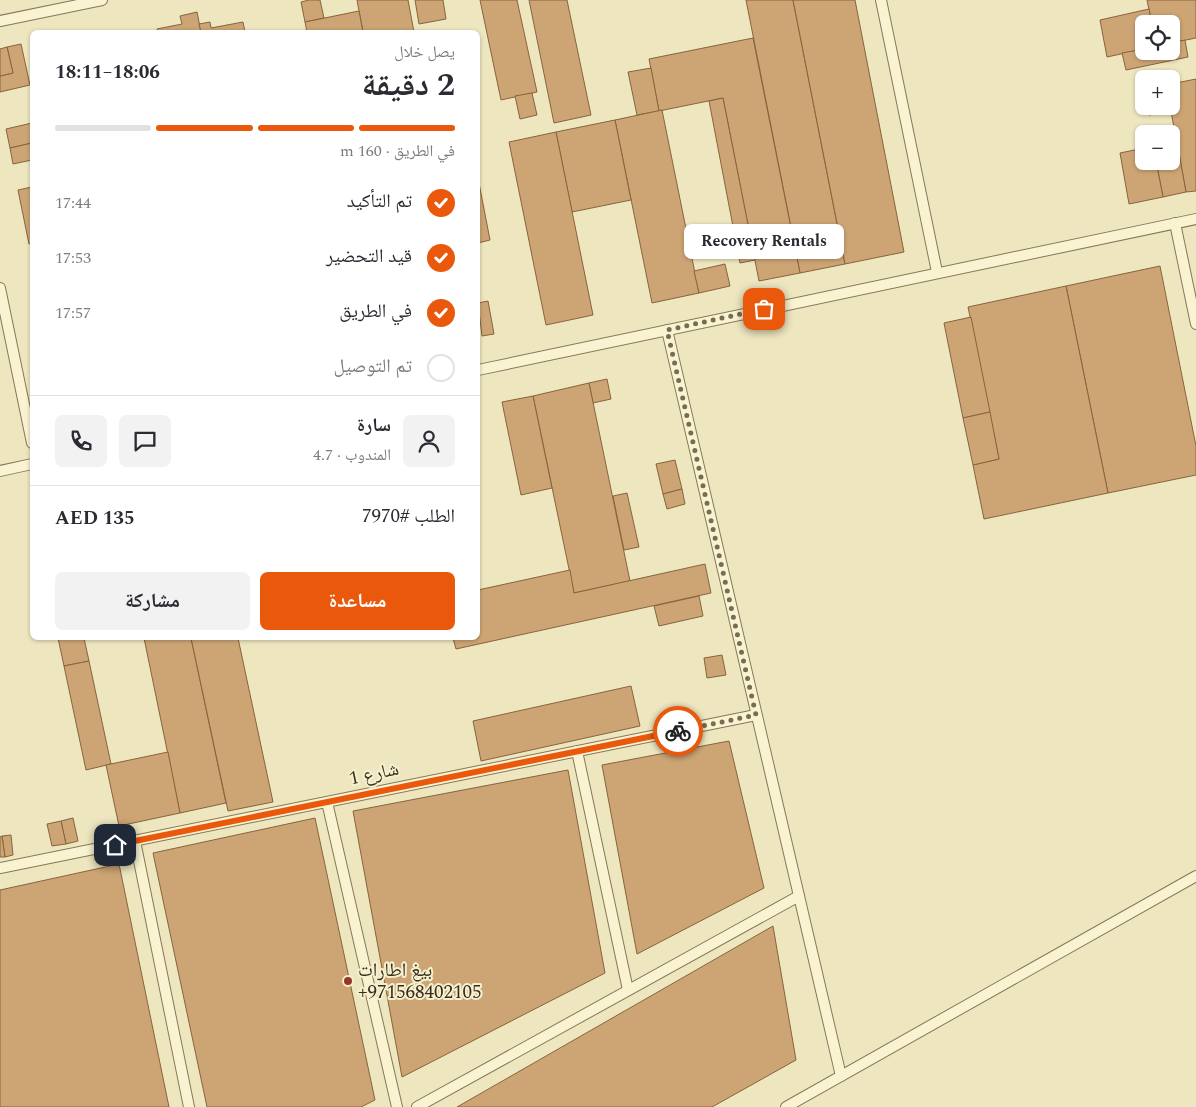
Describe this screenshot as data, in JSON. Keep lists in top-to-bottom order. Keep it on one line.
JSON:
{"streets":{"lane":["شارع 1"]},"places":["Recovery Rentals","بيغ اطارات +971568402105"],"page":{"map_buttons":["+","−"],"heading":["2 دقيقة","يصل خلال","18:06–18:11"],"panel":["سارة","المندوب · 4.7","الطلب #7970","AED 135"],"bar":"في الطريق · 160 m","list":[["تم التأكيد","17:44"],["قيد التحضير","17:53"],["في الطريق","17:57"],"تم التوصيل"],"bubble":"Recovery Rentals","buttons":["مساعدة","مشاركة"]}}
